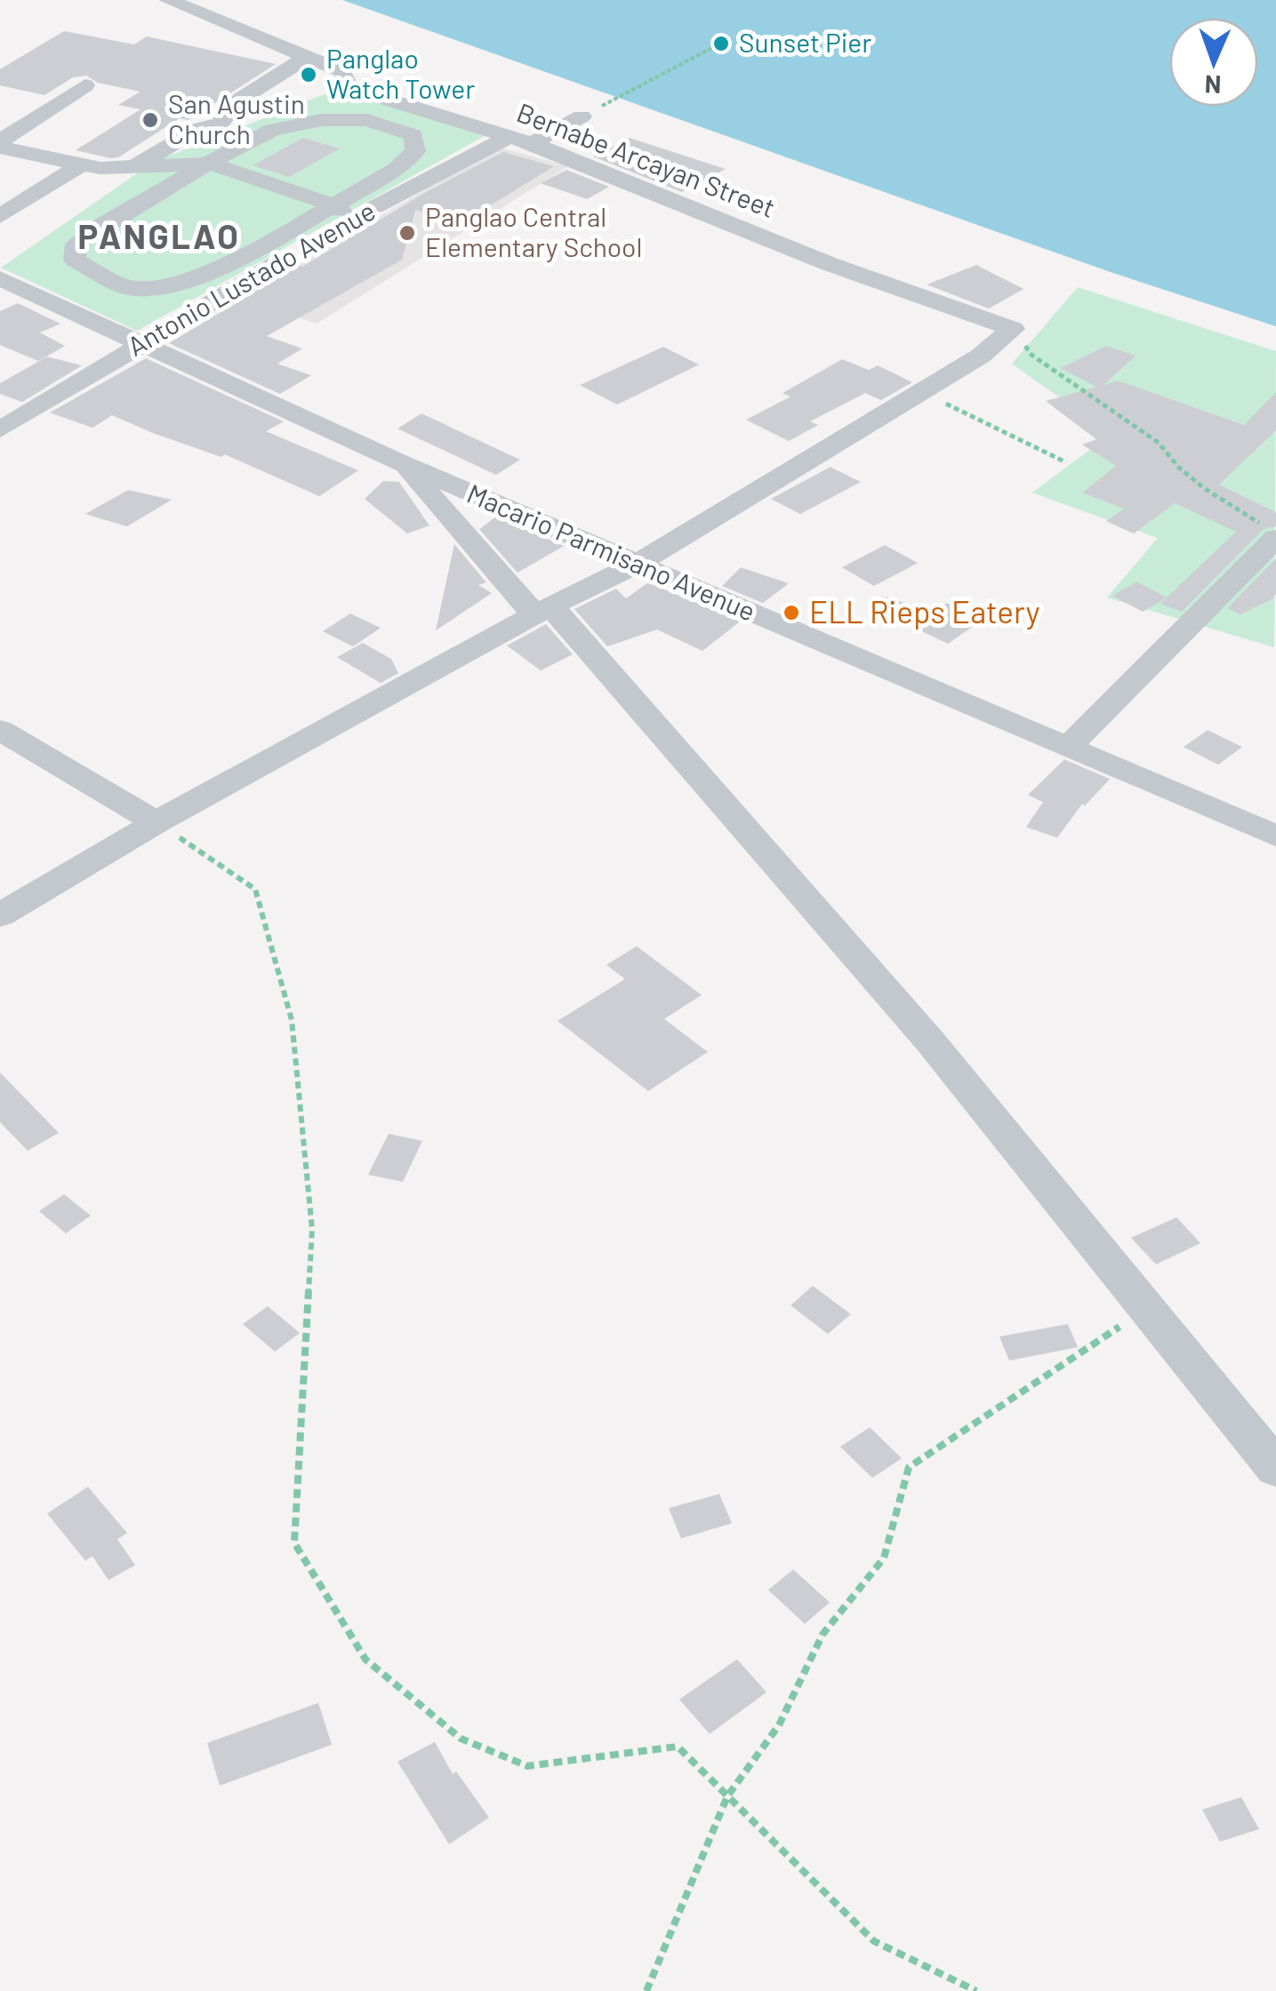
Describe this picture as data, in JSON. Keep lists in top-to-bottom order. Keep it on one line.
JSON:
{"streets":{"street":["Bernabe Arcayan Street","Antonio Lustado Avenue","Macario Parmisano Avenue"]},"crossings":[["Bernabe Arcayan Street","Antonio Lustado Avenue"],["Antonio Lustado Avenue","Macario Parmisano Avenue"]],"districts":["PANGLAO"],"places":["Sunset Pier","Panglao Watch Tower","San Agustin Church","Panglao Central Elementary School","ELL Rieps Eatery"],"north":"bottom"}
